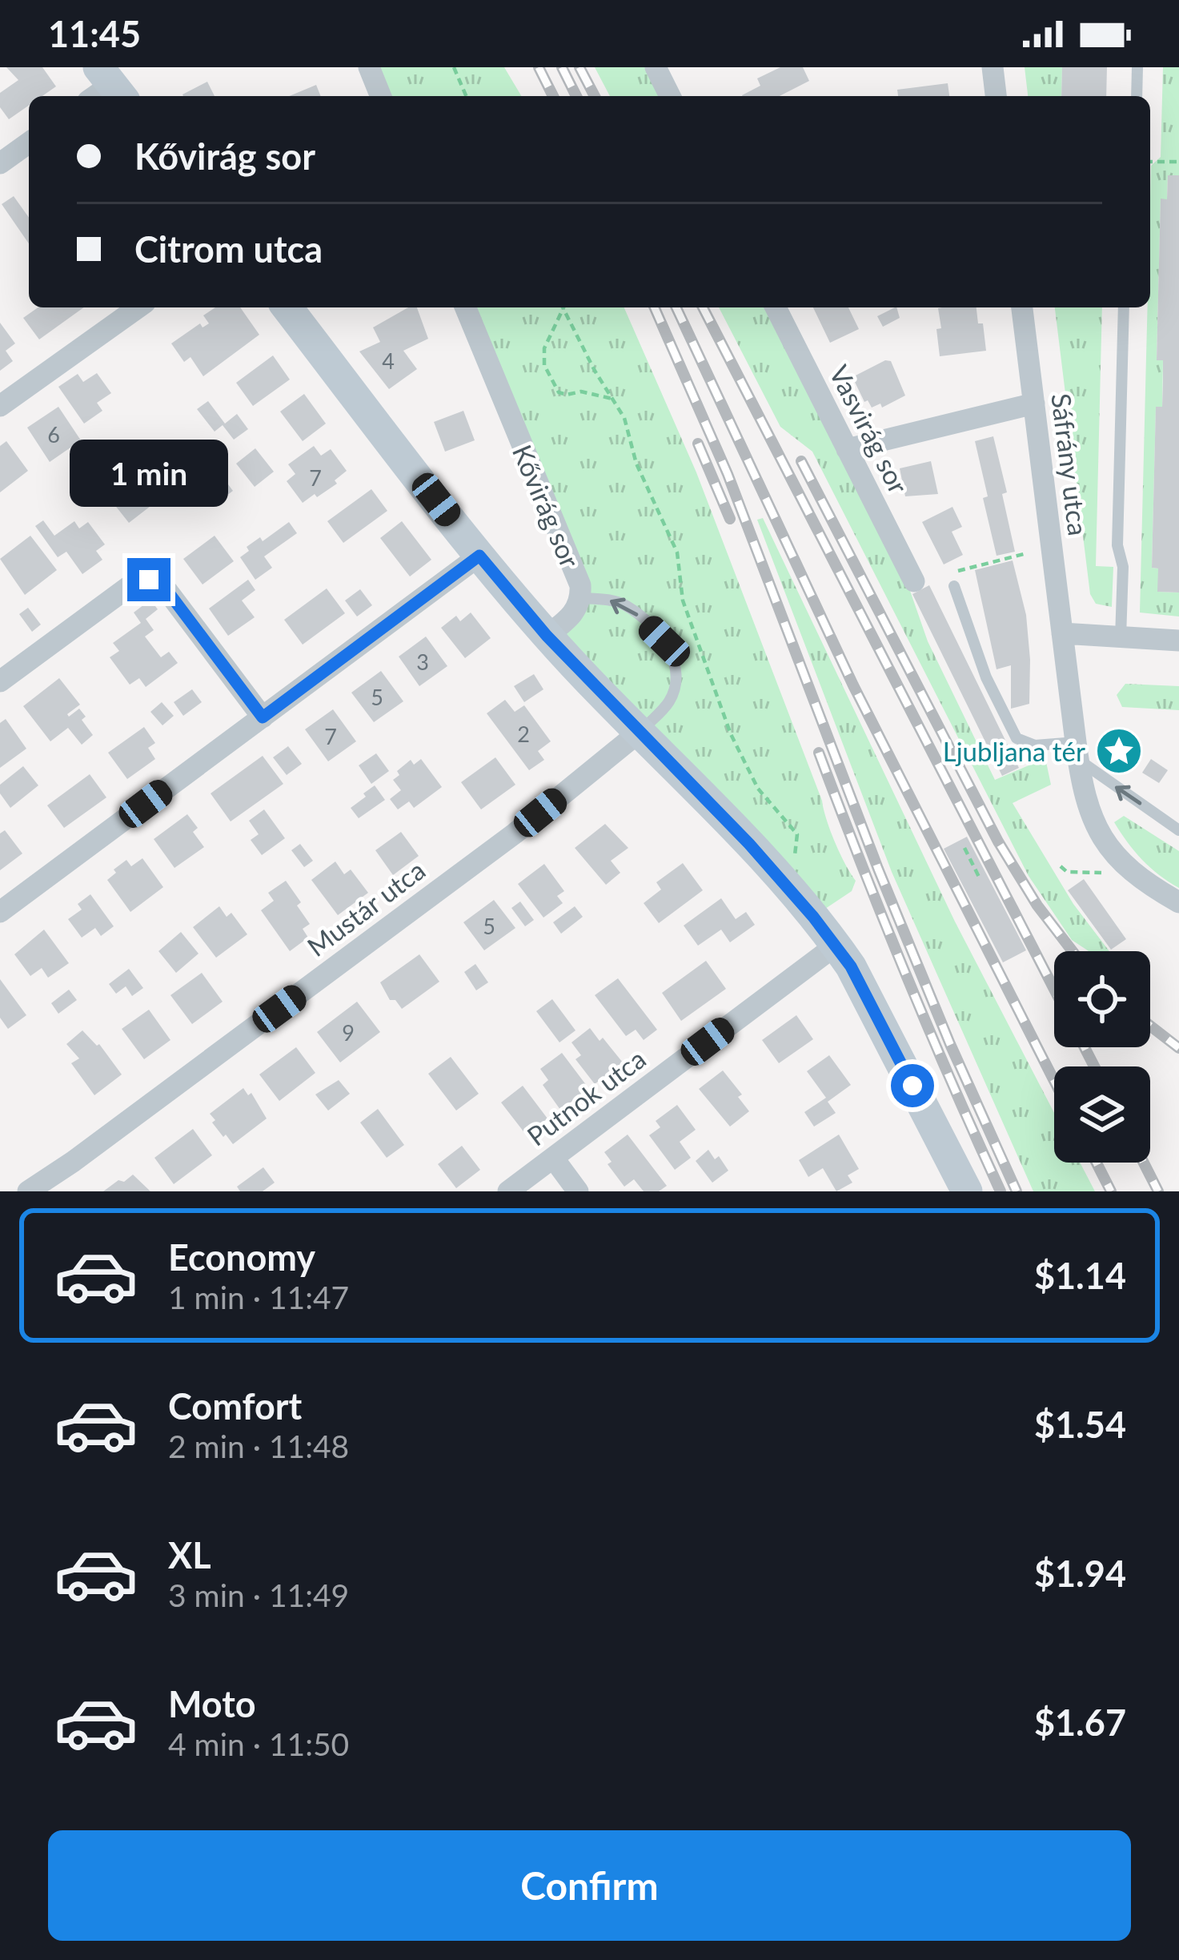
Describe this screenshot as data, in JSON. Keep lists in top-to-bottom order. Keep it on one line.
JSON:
{"streets":{"street":["Vasvirág sor","Sáfrány utca","Kővirág sor","Mustár utca","Putnok utca"]},"places":{"place":["Ljubljana tér"]},"house_numbers":["4","6","7","3","5","2","7","5","9"],"page":{"status":"11:45","banner":["Kővirág sor","Citrom utca"],"bubble":"1 min","list":[{"name":"Economy","note":"1 min · 11:47","value":"$1.14"},{"name":"Comfort","note":"2 min · 11:48","value":"$1.54"},{"name":"XL","note":"3 min · 11:49","value":"$1.94"},{"name":"Moto","note":"4 min · 11:50","value":"$1.67"}],"buttons":"Confirm"}}
